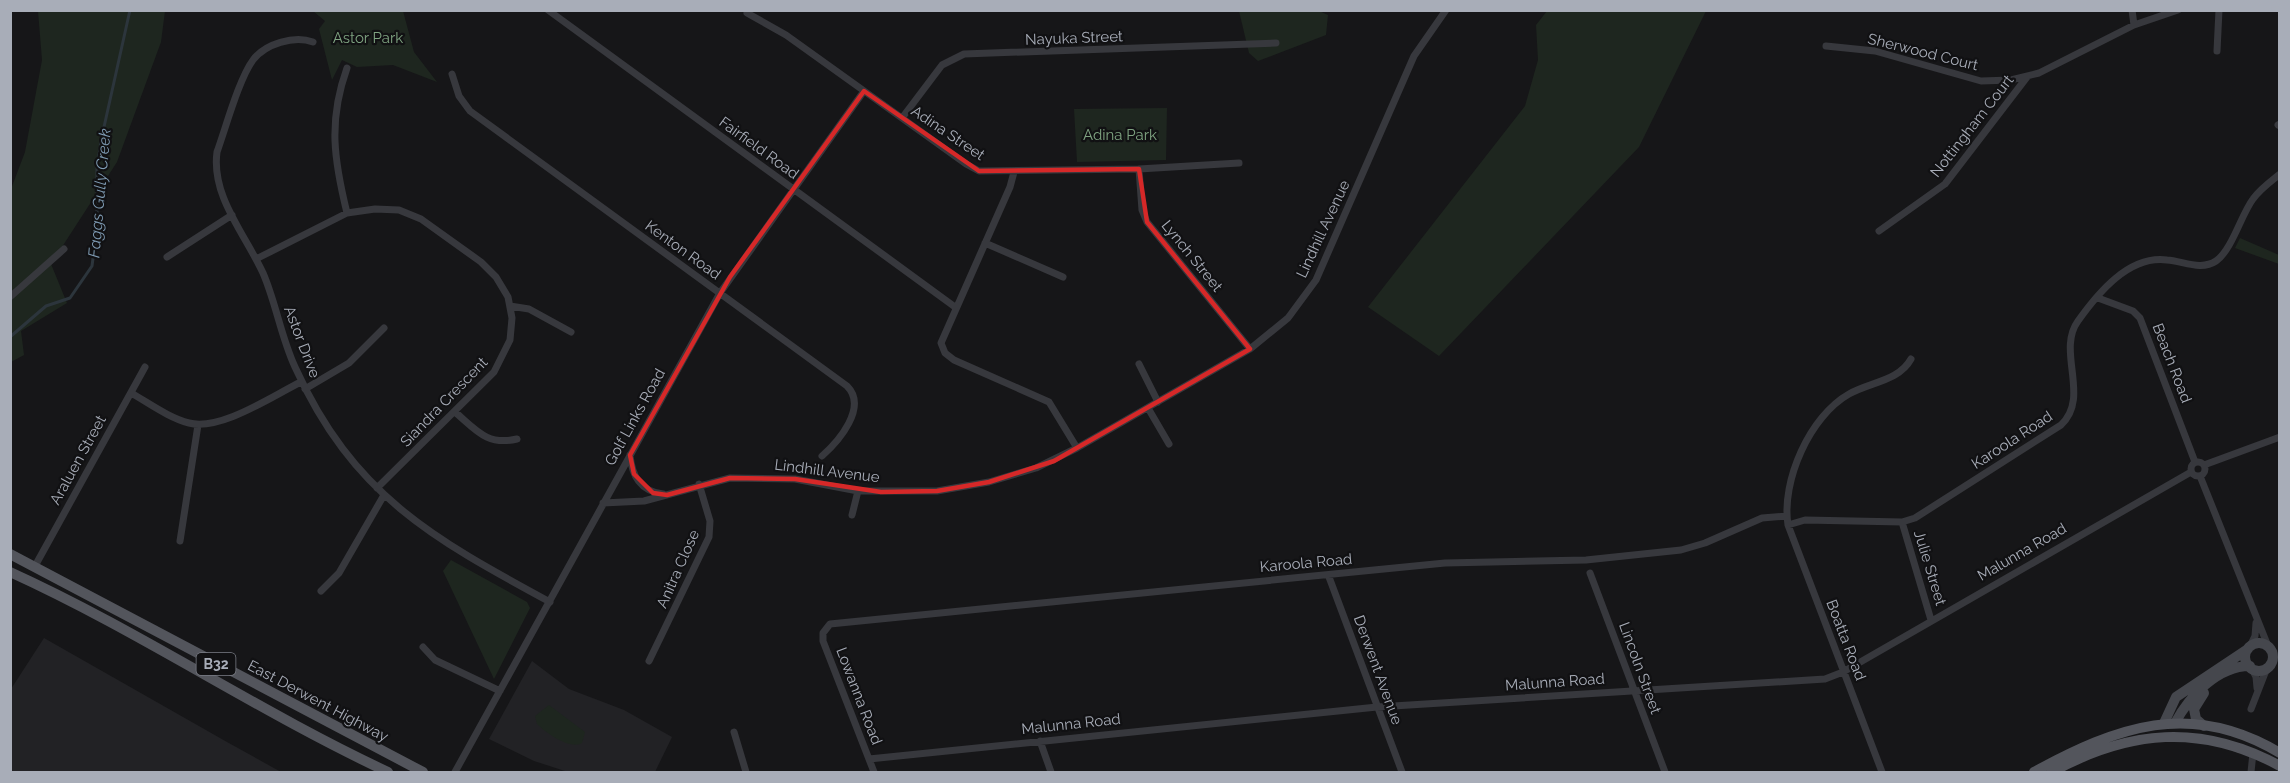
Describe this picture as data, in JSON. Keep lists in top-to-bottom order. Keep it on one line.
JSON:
{"streets":{"main road":["B32","East Derwent Highway"],"street":["Nayuka Street","Sherwood Court","Nottingham Court","Adina Street","Fairfield Road","Lindhill Avenue","Kenton Road","Lynch Street","Astor Drive","Beach Road","Siandra Crescent","Golf Links Road","Karoola Road","Araluen Street","Malunna Road","Julie Street","Anitra Close","Boatta Road","Lincoln Street","Derwent Avenue","Lowanna Road"]},"crossings":[["Nayuka Street","Adina Street"],["Sherwood Court","Nottingham Court"],["Adina Street","Lynch Street"],["Adina Street","Golf Links Road"],["Fairfield Road","Golf Links Road"],["Lindhill Avenue","Lynch Street"],["Lindhill Avenue","Golf Links Road"],["Lindhill Avenue","Anitra Close"],["Kenton Road","Golf Links Road"],["Astor Drive","Siandra Crescent"],["Astor Drive","Golf Links Road"],["Beach Road","Karoola Road"],["Beach Road","Malunna Road"],["Karoola Road","Julie Street"],["Karoola Road","Boatta Road"],["Karoola Road","Derwent Avenue"],["Karoola Road","Lowanna Road"],["Araluen Street","East Derwent Highway"],["Malunna Road","Julie Street"],["Malunna Road","Boatta Road"],["Malunna Road","Lincoln Street"],["Malunna Road","Derwent Avenue"],["Malunna Road","Lowanna Road"]],"water":["Faggs Gully Creek"],"parks":["Astor Park","Adina Park"]}
